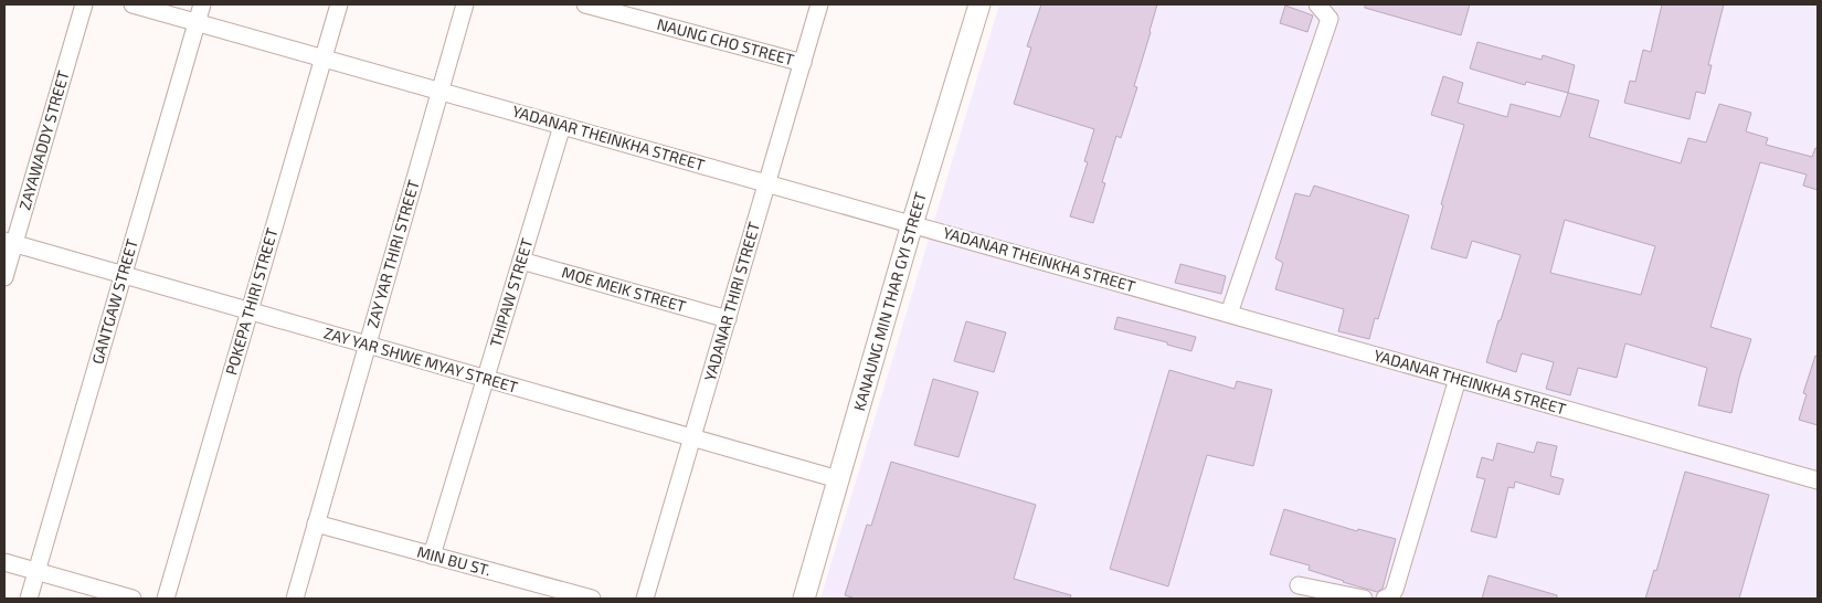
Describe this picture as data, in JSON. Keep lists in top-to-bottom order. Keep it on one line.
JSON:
{"streets":{"street":["NAUNG CHO STREET","YADANAR THEINKHA STREET","ZAYAWADDY STREET","ZAY YAR THIRI STREET","MOE MEIK STREET","THIPAW STREET","GANTGAW STREET","POKEPA THIRI STREET","YADANAR THIRI STREET","KANAUNG MIN THAR GYI STREET","ZAY YAR SHWE MYAY STREET","MIN BU ST."]},"crossings":[["NAUNG CHO STREET","YADANAR THIRI STREET"],["YADANAR THEINKHA STREET","ZAY YAR THIRI STREET"],["YADANAR THEINKHA STREET","THIPAW STREET"],["YADANAR THEINKHA STREET","GANTGAW STREET"],["YADANAR THEINKHA STREET","POKEPA THIRI STREET"],["YADANAR THEINKHA STREET","YADANAR THIRI STREET"],["YADANAR THEINKHA STREET","KANAUNG MIN THAR GYI STREET"],["ZAYAWADDY STREET","ZAY YAR SHWE MYAY STREET"],["ZAY YAR THIRI STREET","ZAY YAR SHWE MYAY STREET"],["ZAY YAR THIRI STREET","MIN BU ST."],["MOE MEIK STREET","THIPAW STREET"],["MOE MEIK STREET","YADANAR THIRI STREET"],["THIPAW STREET","ZAY YAR SHWE MYAY STREET"],["THIPAW STREET","MIN BU ST."],["GANTGAW STREET","ZAY YAR SHWE MYAY STREET"],["POKEPA THIRI STREET","ZAY YAR SHWE MYAY STREET"],["YADANAR THIRI STREET","ZAY YAR SHWE MYAY STREET"],["KANAUNG MIN THAR GYI STREET","ZAY YAR SHWE MYAY STREET"]]}
